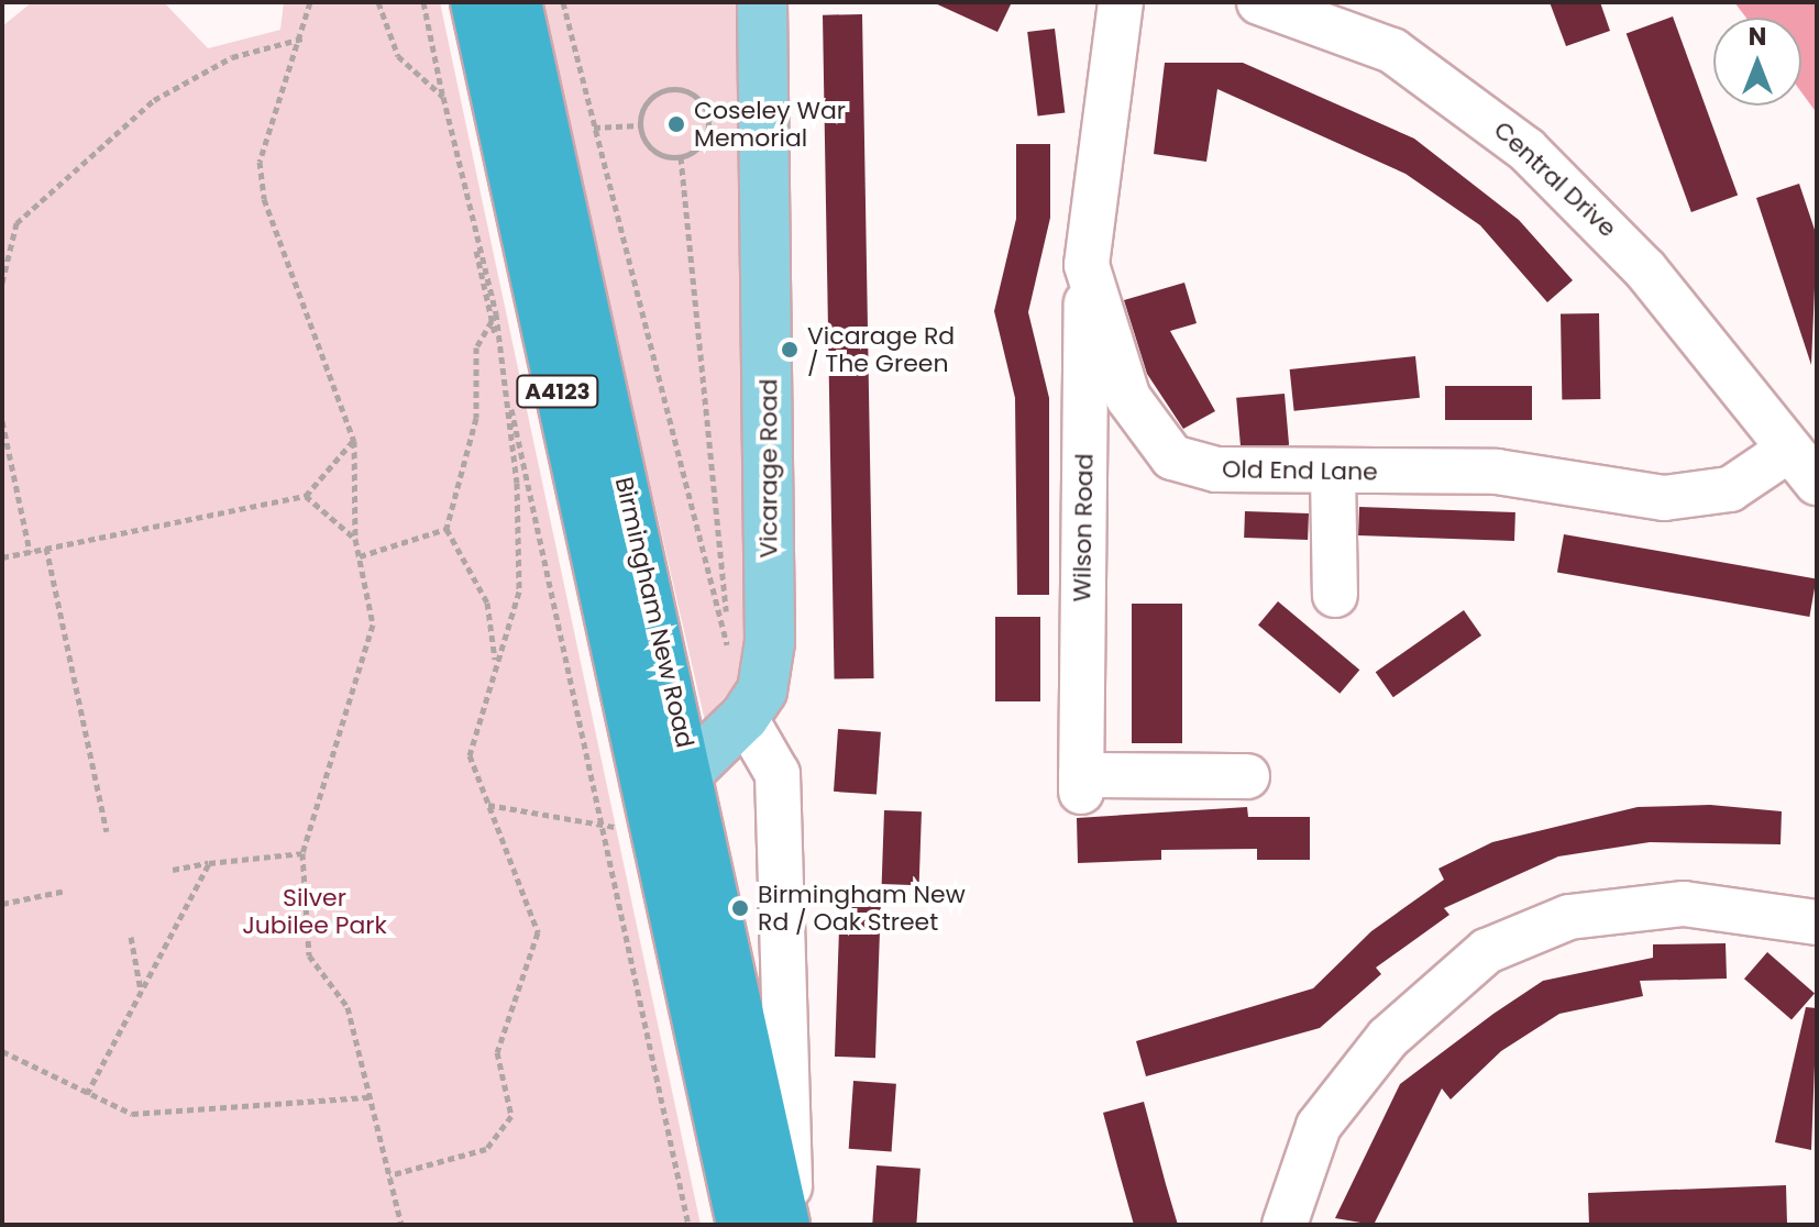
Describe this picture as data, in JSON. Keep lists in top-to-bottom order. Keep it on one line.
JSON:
{"streets":{"highway":["A4123","Birmingham New Road"],"main road":["Vicarage Road"],"street":["Central Drive","Old End Lane","Wilson Road"]},"crossings":[["Central Drive","Old End Lane"],["Vicarage Road","Birmingham New Road"],["Old End Lane","Wilson Road"]],"parks":["Silver Jubilee Park"],"places":["Coseley War Memorial","Vicarage Rd / The Green","Birmingham New Rd / Oak Street"],"north":"top"}
